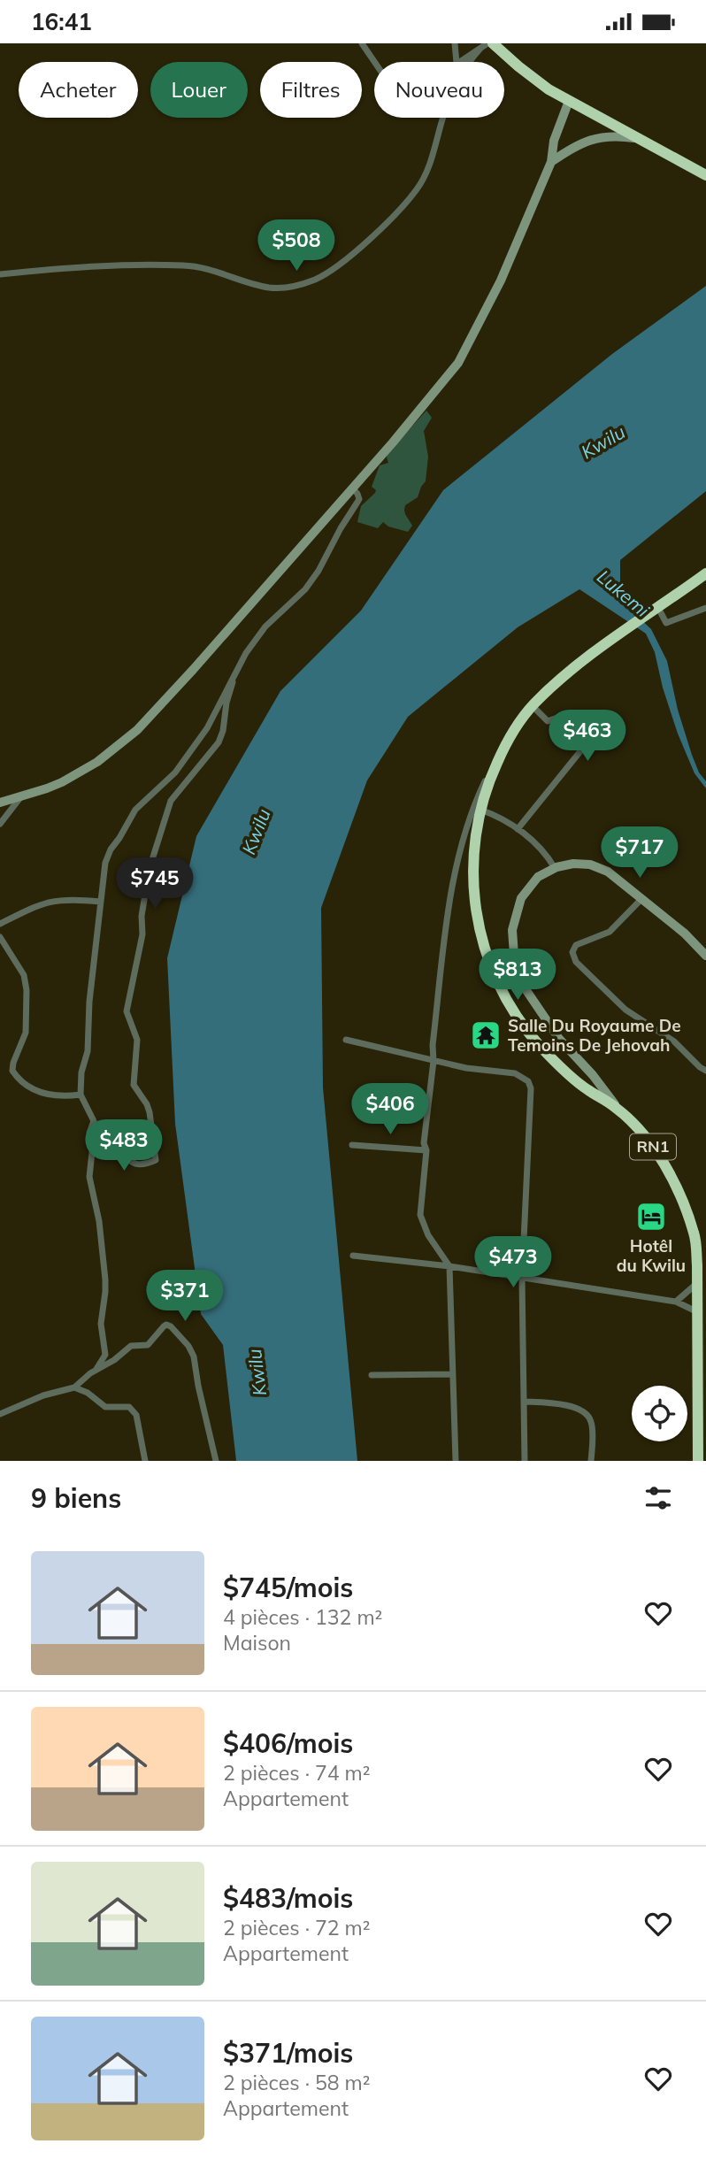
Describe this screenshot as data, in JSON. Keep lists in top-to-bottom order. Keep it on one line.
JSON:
{"streets":{"highway":["RN1"]},"water":["Kwilu","Lukemi"],"places":{"temple":["Salle Du Royaume De Temoins De Jehovah"],"hotel":["Hotêl du Kwilu"]},"page":{"status":"16:41","chip":["Acheter","Louer","Filtres","Nouveau"],"price":["$508","$463","$717","$745","$813","$406","$483","$473","$371"],"heading":"9 biens","list":[{"name":"$745/mois","note":"4 pièces · 132 m² · Maison"},{"name":"$406/mois","note":"2 pièces · 74 m² · Appartement"},{"name":"$483/mois","note":"2 pièces · 72 m² · Appartement"},{"name":"$371/mois","note":"2 pièces · 58 m² · Appartement"}]}}
